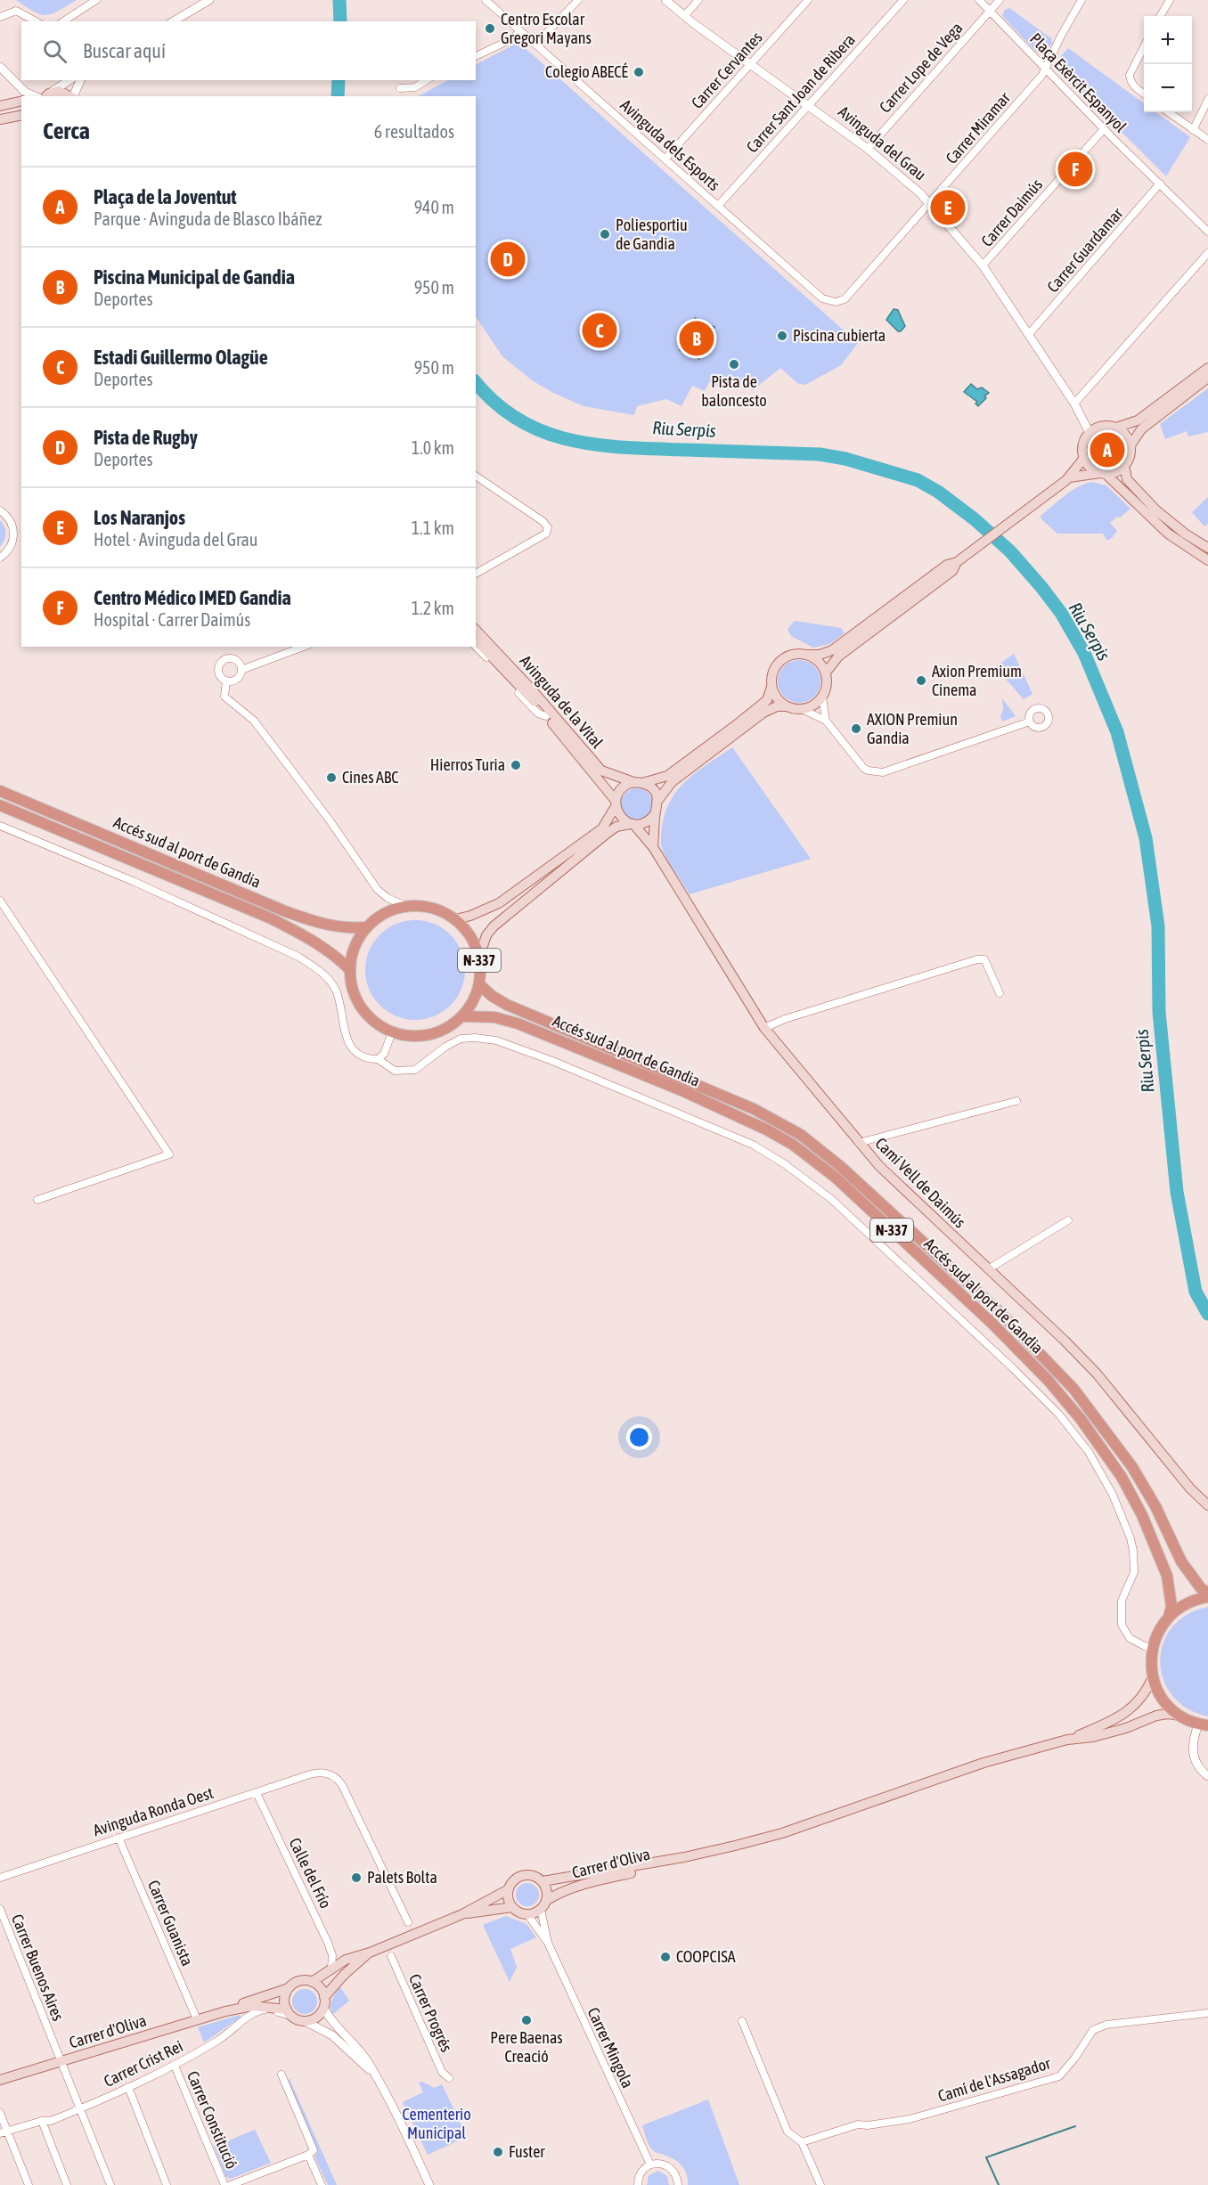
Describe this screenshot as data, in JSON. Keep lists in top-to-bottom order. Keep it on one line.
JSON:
{"streets":{"highway":["Accés sud al port de Gandia","N-337"],"main road":["Avinguda de la Vital","Camí Vell de Daimús","Carrer d'Oliva"],"street":["Carrer Lope de Vega","Carrer Cervantes","Plaça Exèrcit Espanyol","Carrer Sant Joan de Ribera","Carrer Miramar","Avinguda del Grau","Avinguda dels Esports","Carrer Daimús","Carrer Guardamar","Avinguda Ronda Oest","Calle del Frío","Carrer Guanista","Carrer Buenos Aires","Carrer Progrés","Carrer Mingola","Carrer Crist Rei","Camí de l'Assagador","Carrer Constitució"]},"crossings":[["Carrer Lope de Vega","Plaça Exèrcit Espanyol"],["Carrer Lope de Vega","Avinguda del Grau"],["Carrer Cervantes","Avinguda del Grau"],["Carrer Cervantes","Avinguda dels Esports"],["Plaça Exèrcit Espanyol","Carrer Miramar"],["Plaça Exèrcit Espanyol","Carrer Daimús"],["Plaça Exèrcit Espanyol","Carrer Guardamar"],["Carrer Sant Joan de Ribera","Avinguda del Grau"],["Carrer Sant Joan de Ribera","Avinguda dels Esports"],["Carrer Miramar","Avinguda del Grau"],["Carrer Miramar","Avinguda dels Esports"],["Avinguda del Grau","Carrer Daimús"],["Avinguda del Grau","Carrer Guardamar"],["Avinguda de la Vital","Camí Vell de Daimús"],["Accés sud al port de Gandia","N-337"],["Avinguda Ronda Oest","Calle del Frío"],["Avinguda Ronda Oest","Carrer Guanista"],["Carrer d'Oliva","Carrer Guanista"],["Carrer d'Oliva","Carrer Buenos Aires"],["Carrer d'Oliva","Carrer Mingola"],["Carrer d'Oliva","Carrer Crist Rei"],["Carrer Buenos Aires","Carrer Crist Rei"],["Carrer Crist Rei","Carrer Constitució"]],"water":["Riu Serpis"],"parks":["Cementerio Municipal"],"places":["Centro Escolar Gregori Mayans","Colegio ABECÉ","Poliesportiu de Gandia","Piscina cubierta","Pista de baloncesto","Axion Premium Cinema","AXION Premiun Gandia","Hierros Turia","Cines ABC","Palets Bolta","COOPCISA","Pere Baenas Creació","Fuster"],"page":{"map_buttons":["+","−"],"search":"Buscar aquí","heading":["Cerca","6 resultados"],"pins":["F","E","D","C","B","A"],"list":[{"mark":"A","name":"Plaça de la Joventut","note":"Parque · Avinguda de Blasco Ibáñez","value":"940 m"},{"mark":"B","name":"Piscina Municipal de Gandia","note":"Deportes","value":"950 m"},{"mark":"C","name":"Estadi Guillermo Olagüe","note":"Deportes","value":"950 m"},{"mark":"D","name":"Pista de Rugby","note":"Deportes","value":"1.0 km"},{"mark":"E","name":"Los Naranjos","note":"Hotel · Avinguda del Grau","value":"1.1 km"},{"mark":"F","name":"Centro Médico IMED Gandia","note":"Hospital · Carrer Daimús","value":"1.2 km"}]}}
